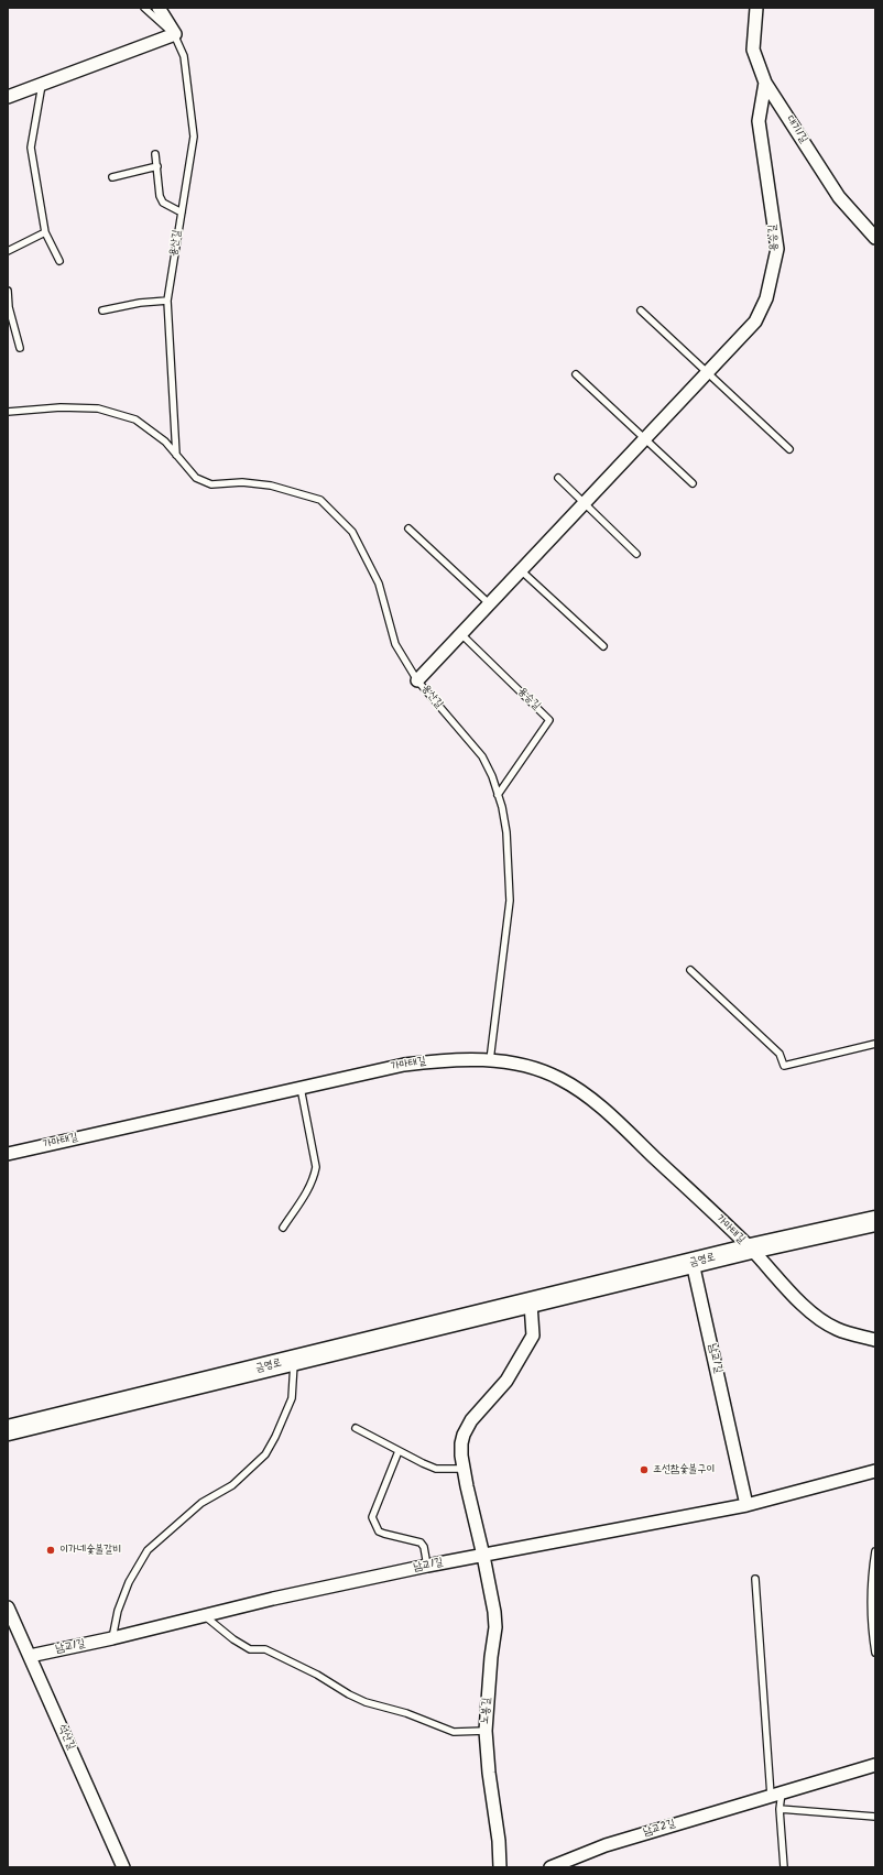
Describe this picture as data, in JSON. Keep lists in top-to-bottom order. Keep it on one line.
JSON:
{"streets":{"main road":["금영로"],"street":["대기1길","용승길","용산길","가마태길","남교1길","노봉길","석산길","남교2길"]},"crossings":[["대기1길","용승길"],["용승길","용산길"],["용산길","가마태길"],["가마태길","금영로"],["금영로","남교1길"],["남교1길","노봉길"],["남교1길","석산길"]],"places":["조선참숯불구이","이가네숯불갈비"]}
